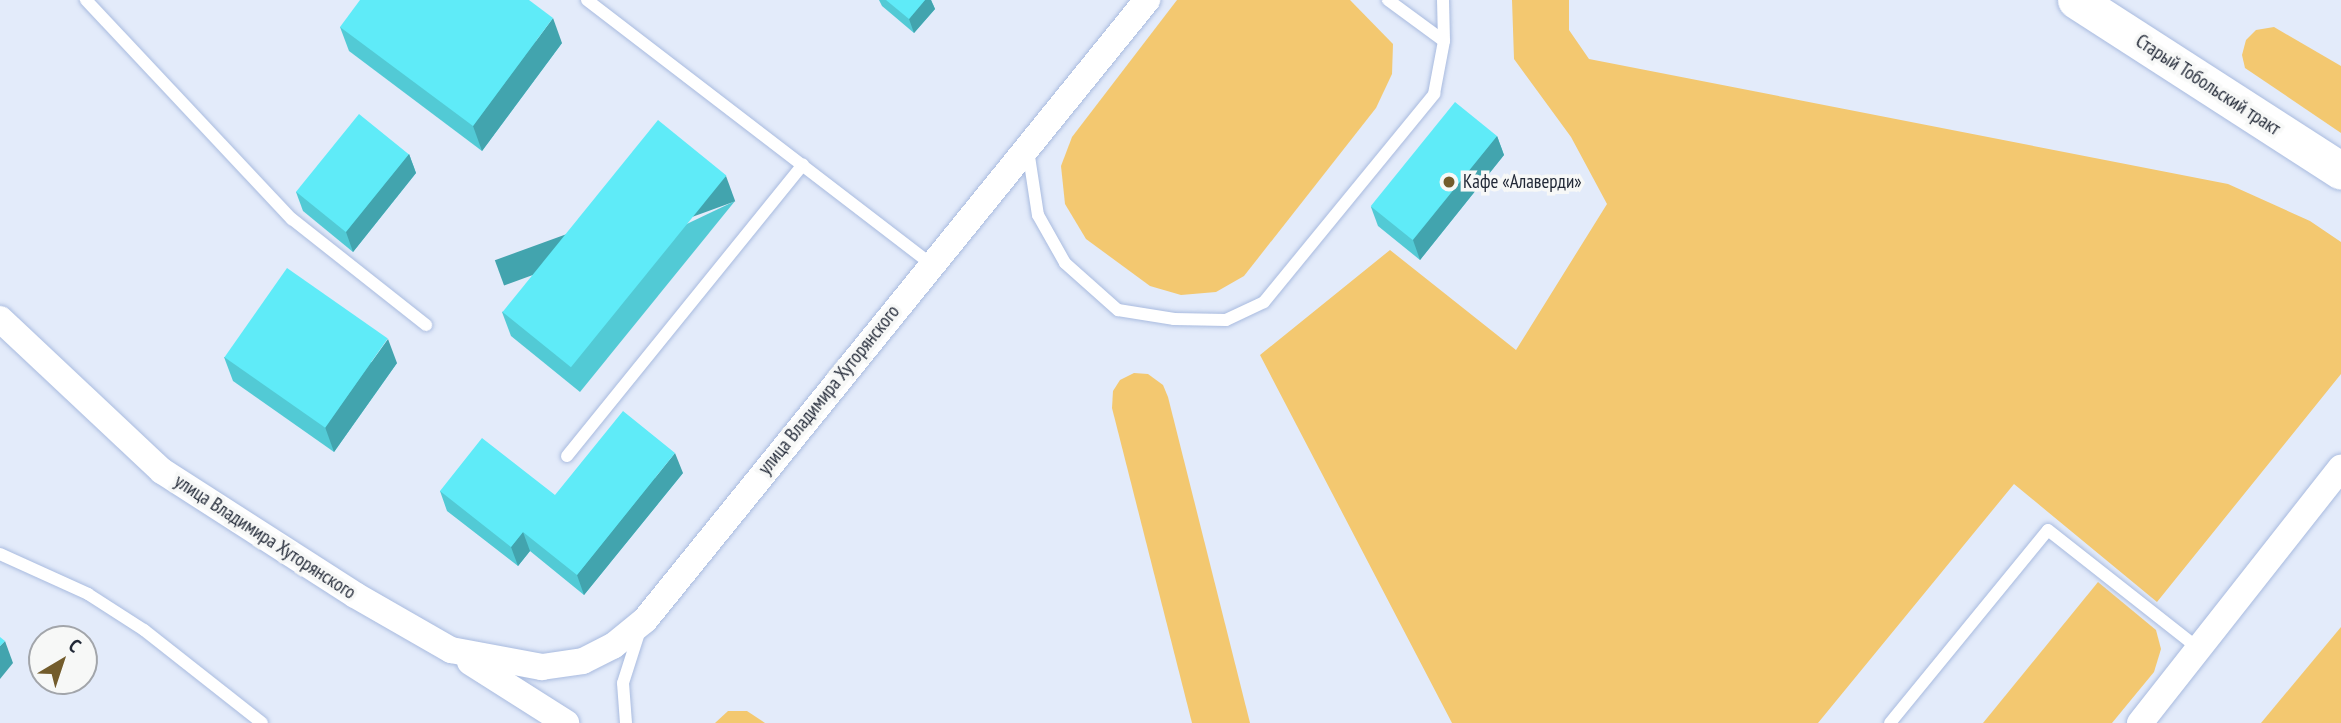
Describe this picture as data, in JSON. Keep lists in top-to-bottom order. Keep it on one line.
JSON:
{"streets":{"street":["Старый Тобольский тракт","улица Владимира Хуторянского"]},"places":["Кафе «Алаверди»"],"north":"top right"}
